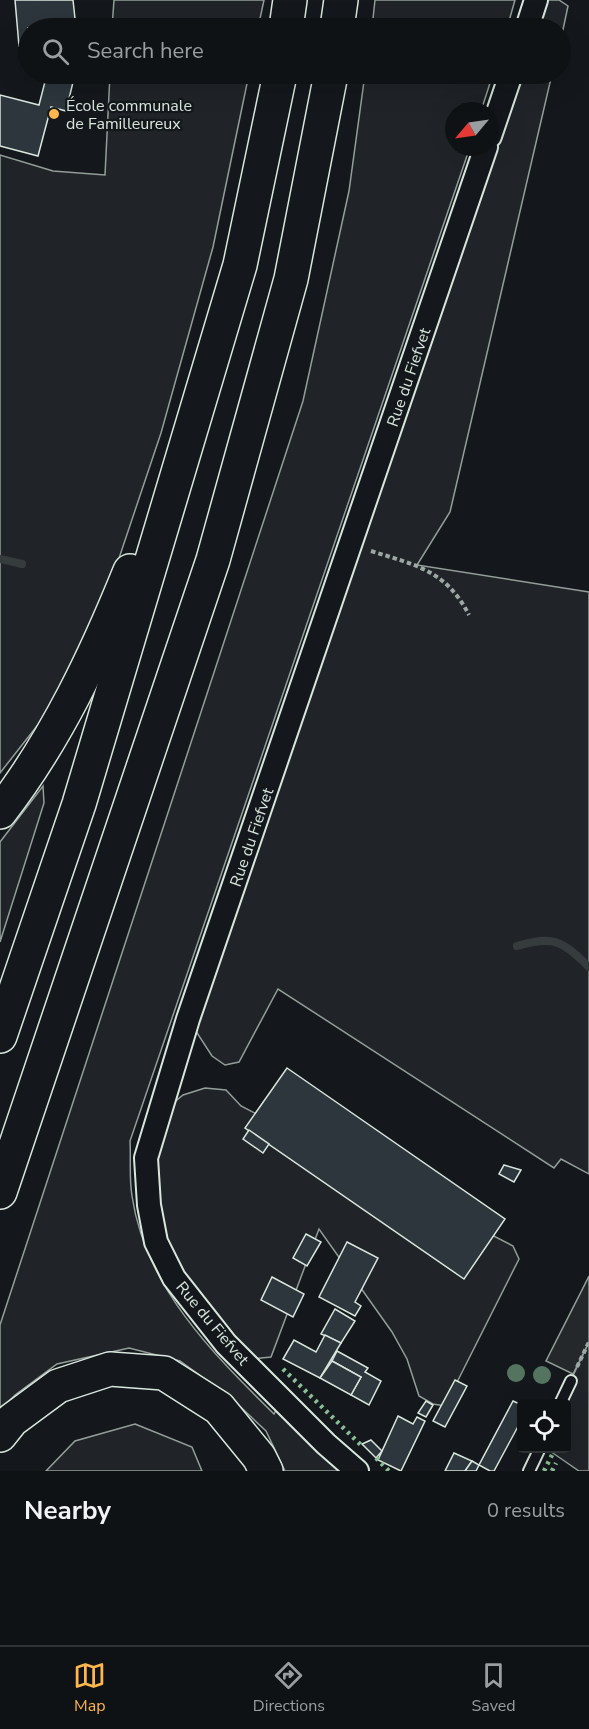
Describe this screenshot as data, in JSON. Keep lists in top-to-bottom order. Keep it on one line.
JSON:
{"streets":{"street":["Rue du Fiefvet"]},"places":["École communale de Familleureux"],"north":"bottom left","page":{"search":"Search here","heading":["Nearby","0 results"],"nav":["Map","Directions","Saved"]}}
